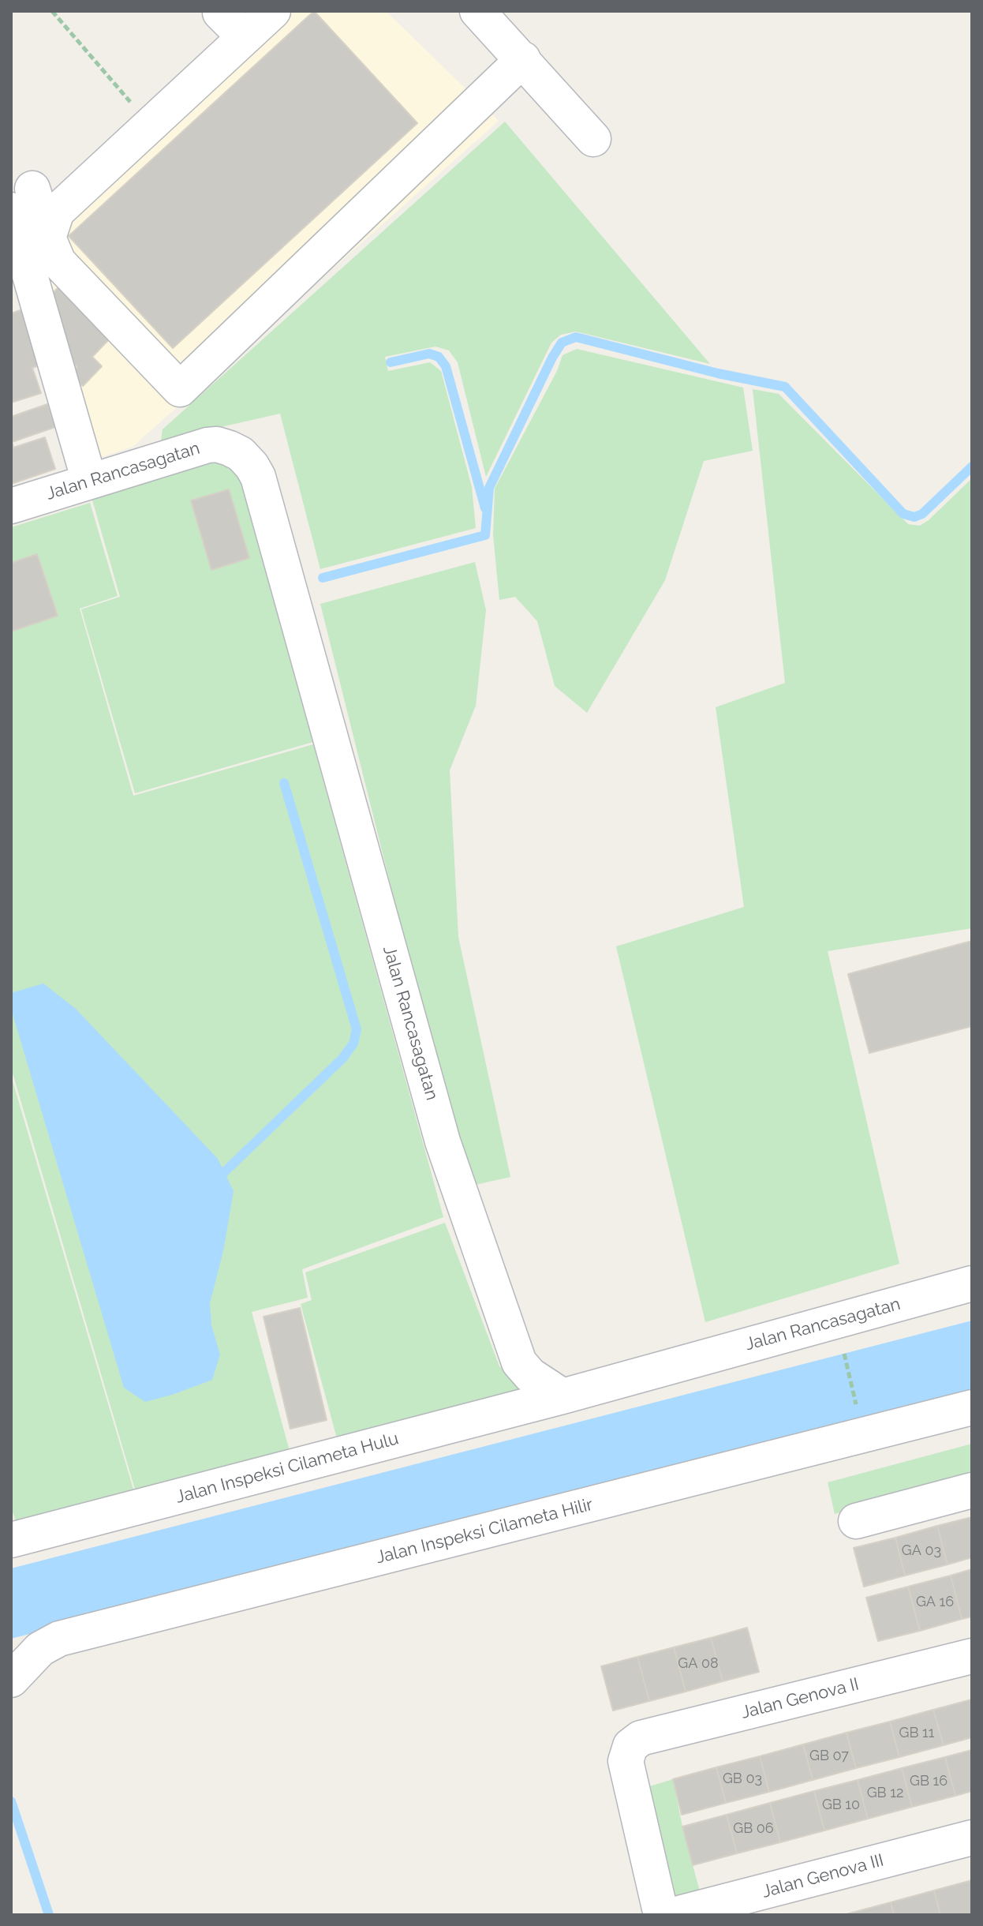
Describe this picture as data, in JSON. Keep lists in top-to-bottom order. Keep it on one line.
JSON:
{"streets":{"street":["Jalan Rancasagatan","Jalan Inspeksi Cilameta Hulu","Jalan Inspeksi Cilameta Hilir","Jalan Genova II","Jalan Genova III"]},"crossings":[["Jalan Rancasagatan","Jalan Inspeksi Cilameta Hulu"]],"house_numbers":["GA 03","GA 16","GA 08","GB 11","GB 07","GB 03","GB 16","GB 12","GB 10","GB 06"]}
